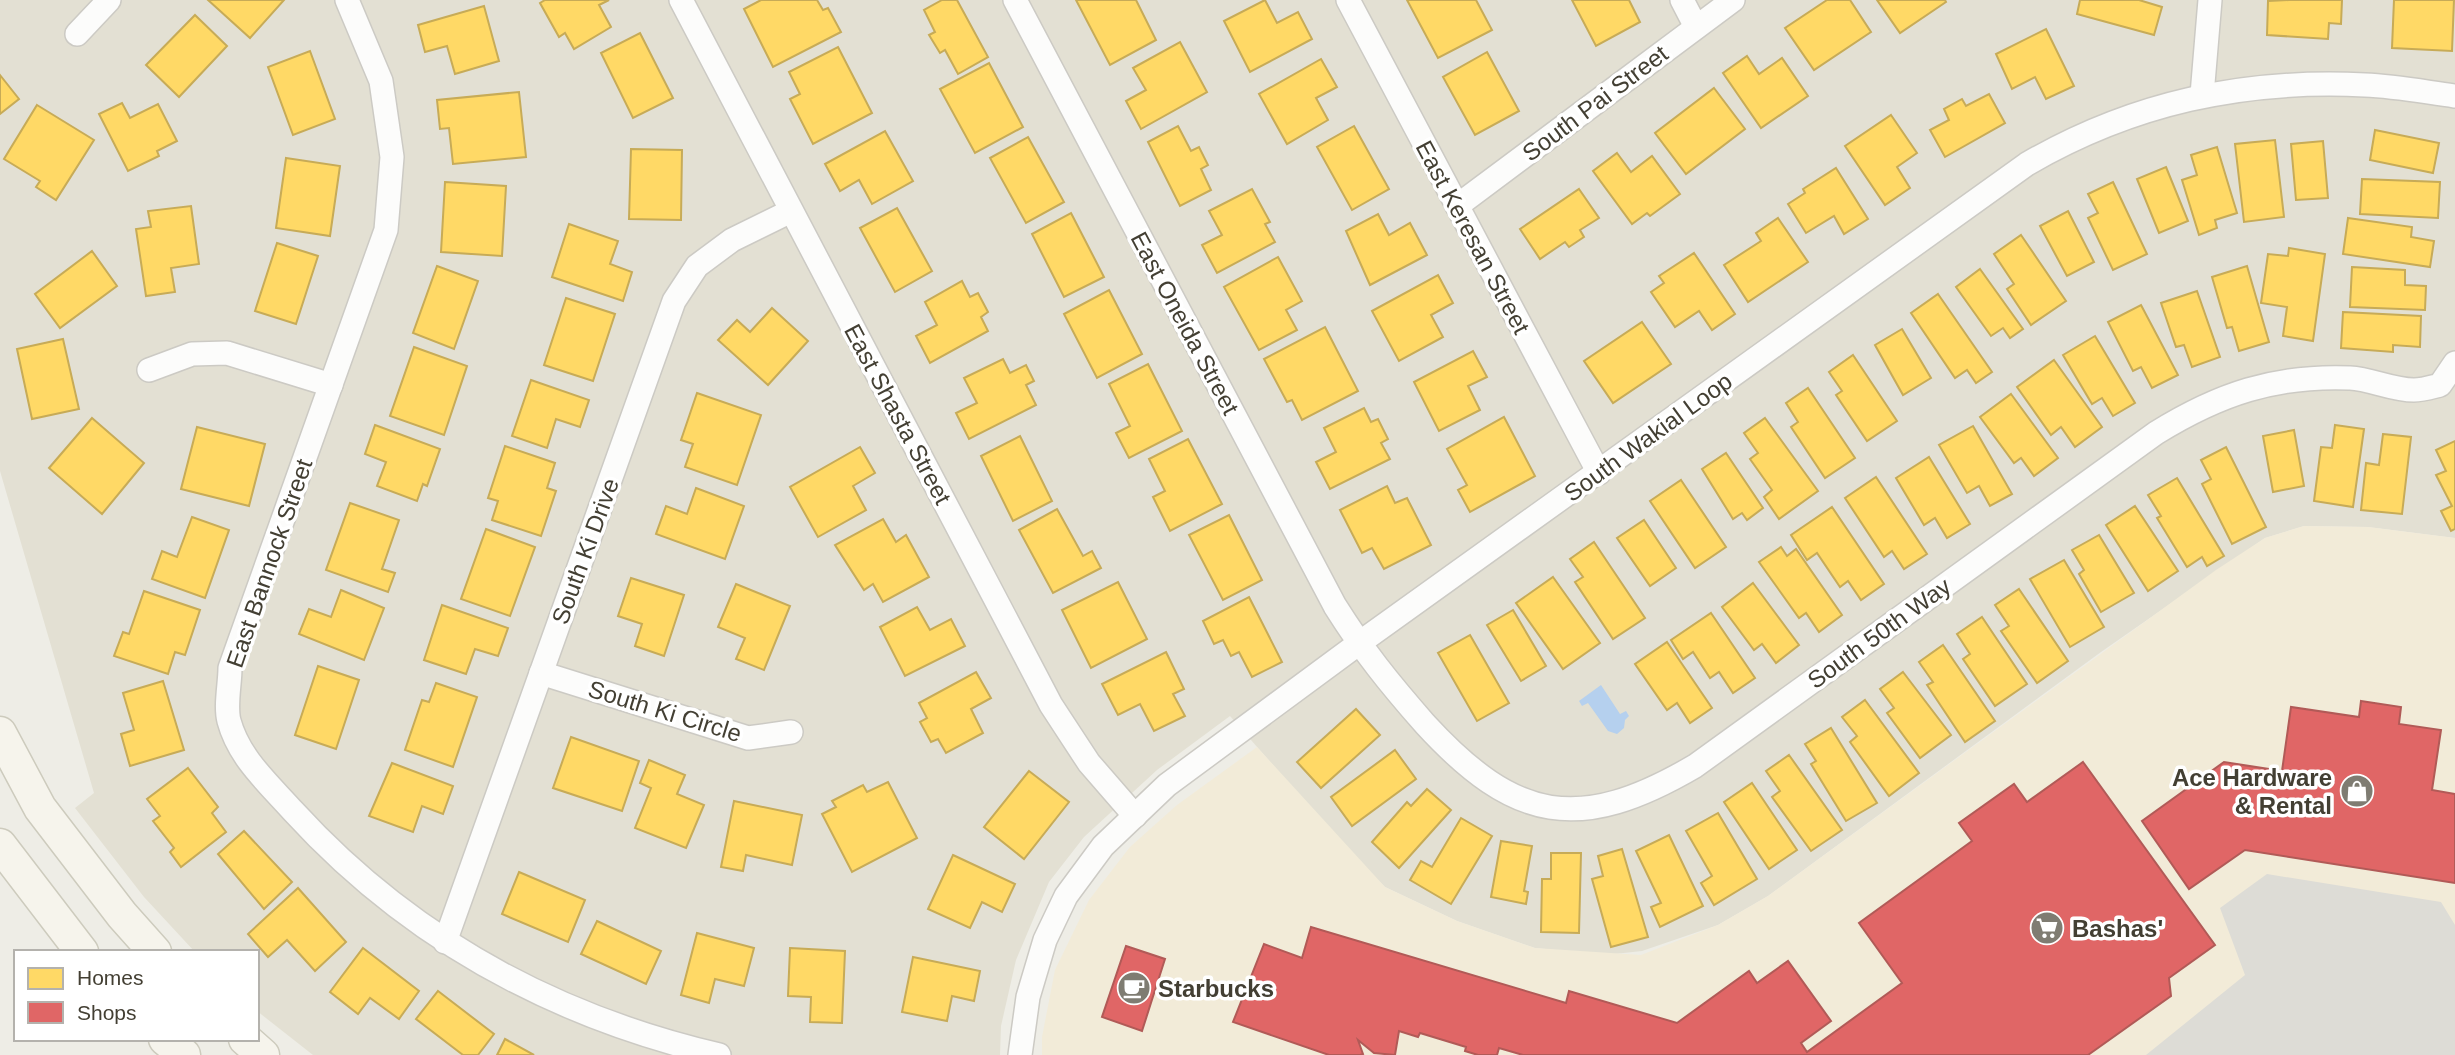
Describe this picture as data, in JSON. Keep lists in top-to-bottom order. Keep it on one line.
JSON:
{"streets":{"street":["South Pai Street","East Keresan Street","East Oneida Street","East Shasta Street","South Wakial Loop","South Ki Drive","East Bannock Street","South 50th Way","South Ki Circle"]},"crossings":[["South Pai Street","East Keresan Street"],["East Keresan Street","South Wakial Loop"],["East Oneida Street","South Wakial Loop"],["East Oneida Street","South 50th Way"],["East Shasta Street","South Wakial Loop"],["East Shasta Street","South Ki Drive"],["South Wakial Loop","South 50th Way"],["South Ki Drive","East Bannock Street"],["South Ki Drive","South Ki Circle"]],"places":{"shop":["Ace Hardware & Rental"],"supermarket":["Bashas'"],"cafe":["Starbucks"]},"legend":["Homes","Shops"]}
